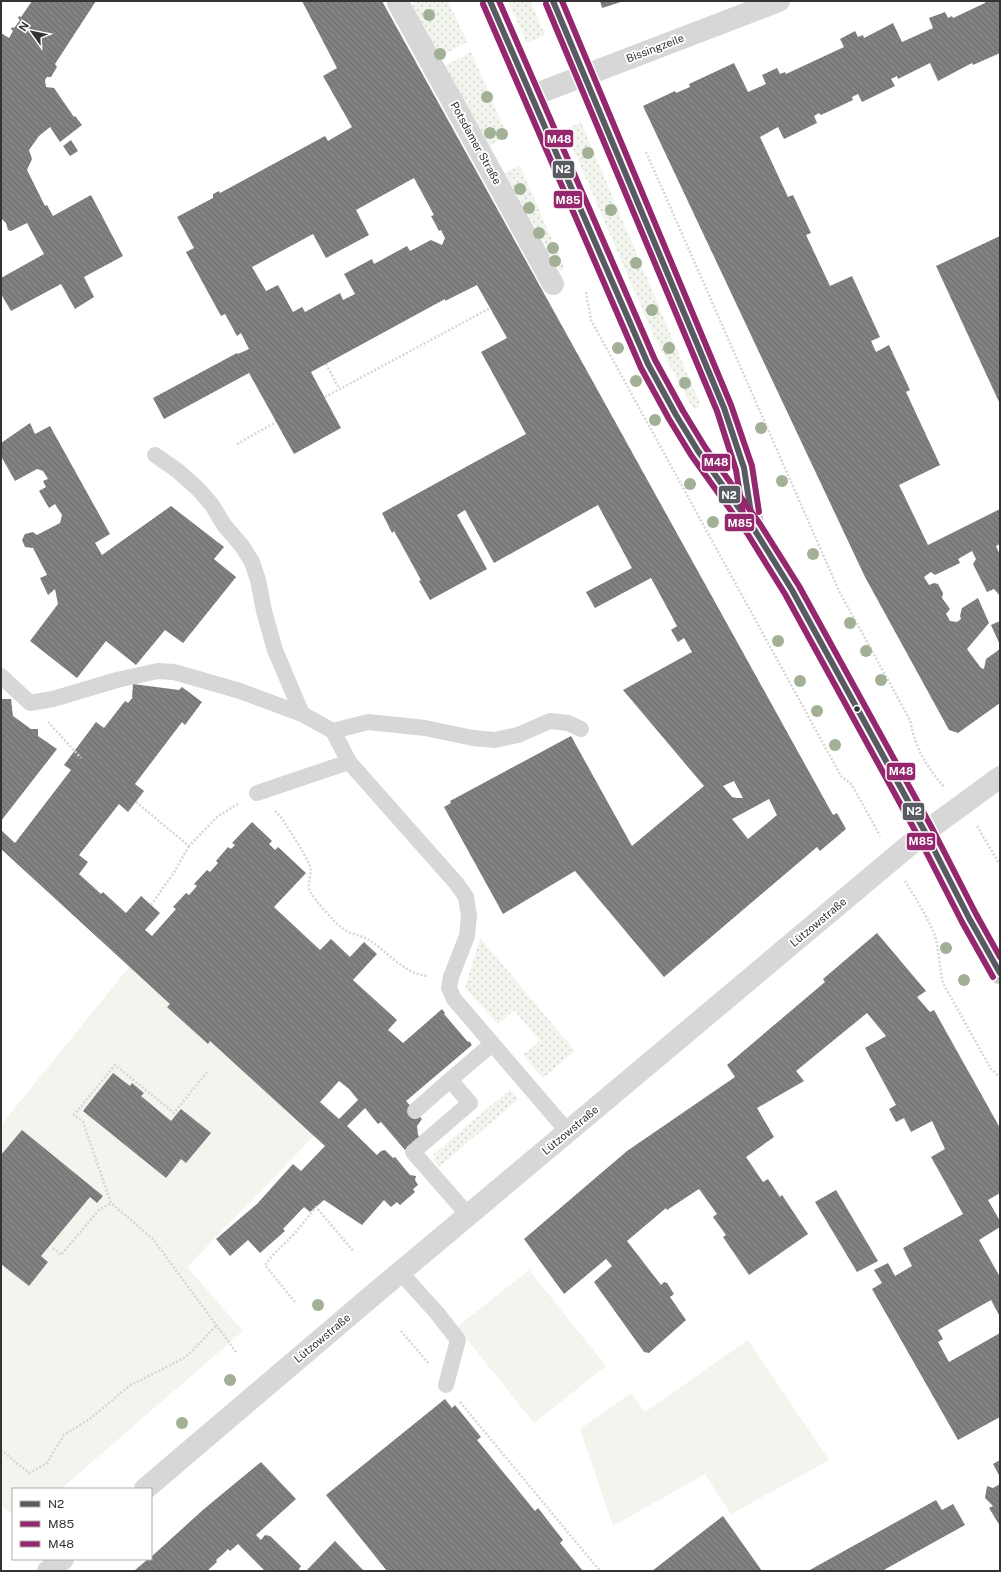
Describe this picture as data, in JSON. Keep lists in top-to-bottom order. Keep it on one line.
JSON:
{"streets":{"street":["Bissingzeile","Potsdamer Straße","Lützowstraße"]},"lines":["transit line N2","transit line M48","transit line M85"],"legend":["N2","M85","M48"],"north":"top left"}
